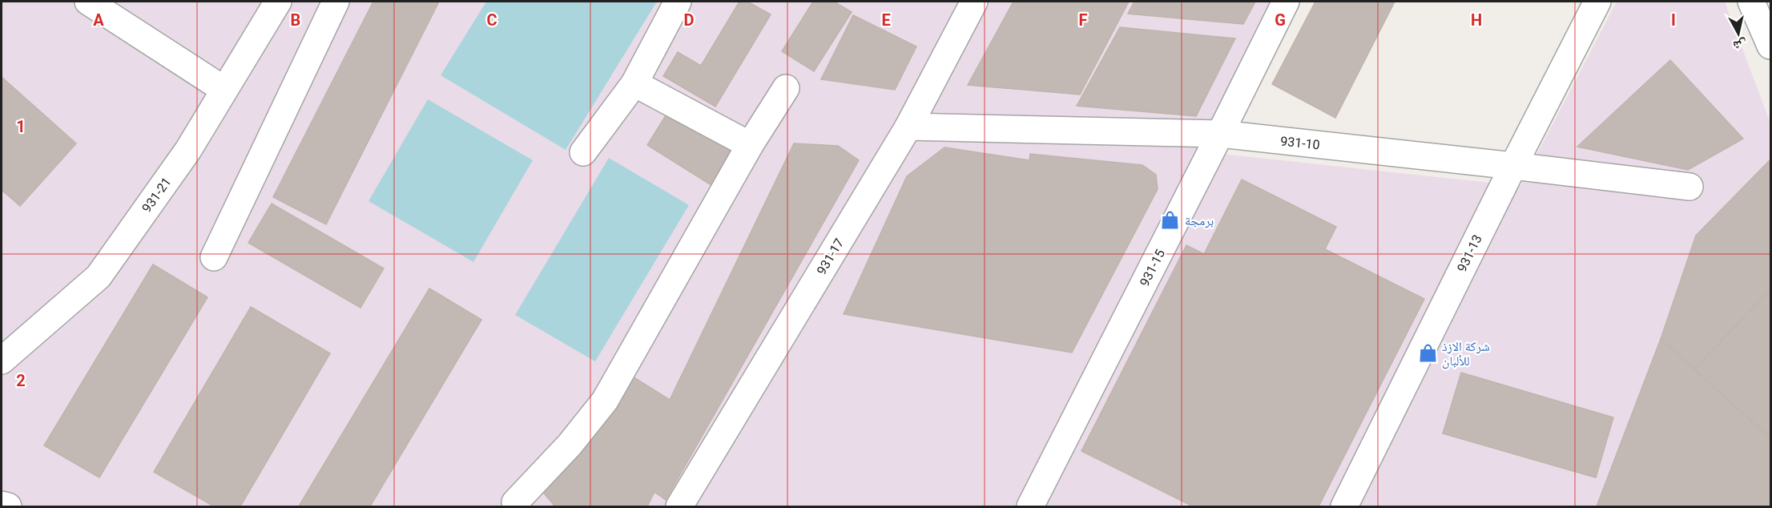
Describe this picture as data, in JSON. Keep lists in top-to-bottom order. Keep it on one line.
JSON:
{"streets":{"street":["931-10","931-21","931-13","931-17","931-15"]},"crossings":[["931-10","931-13"],["931-10","931-17"],["931-10","931-15"]],"places":{"shop":["برمجة","شركة الازذ للألبان"]},"north":"bottom","grid":{"columns":["A","B","C","D","E","F","G","H","I"],"rows":["1","2"]}}
